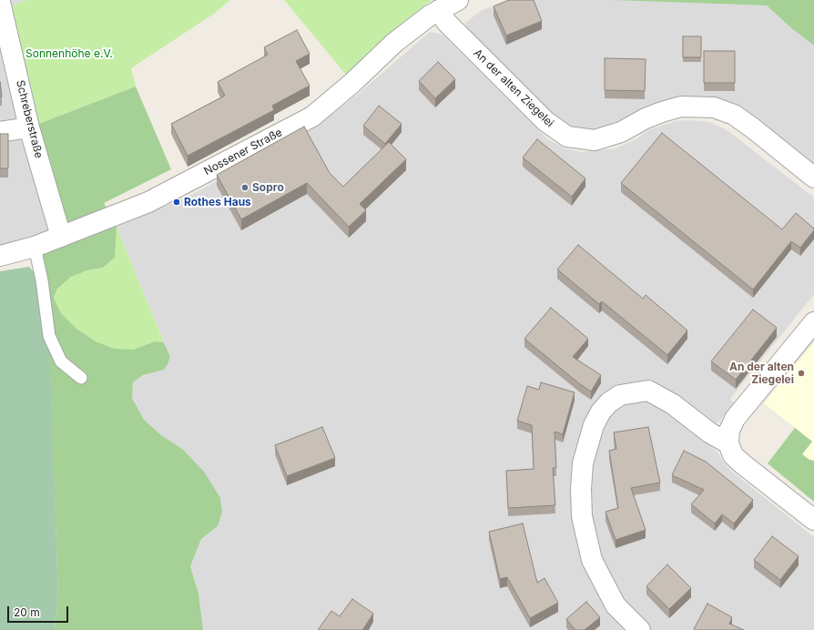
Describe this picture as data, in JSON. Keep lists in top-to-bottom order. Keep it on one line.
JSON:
{"streets":{"street":["An der alten Ziegelei","Schreberstraße","Nossener Straße"]},"crossings":[["An der alten Ziegelei","Nossener Straße"],["Schreberstraße","Nossener Straße"]],"parks":["Sonnenhöhe e.V."],"places":["Sopro","Rothes Haus","An der alten Ziegelei"],"scale_bar":"20 m"}
